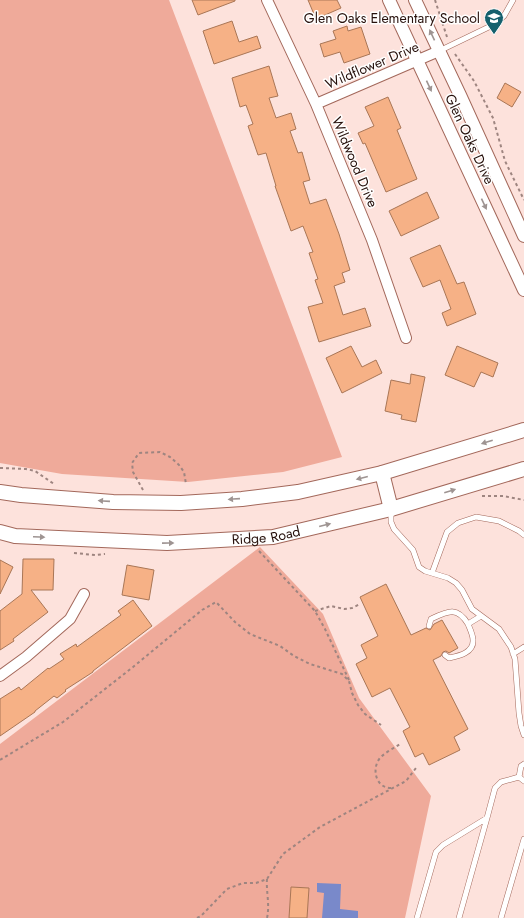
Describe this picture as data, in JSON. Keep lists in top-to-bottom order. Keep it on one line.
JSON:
{"streets":{"main road":["Ridge Road"],"street":["Wildflower Drive","Glen Oaks Drive","Wildwood Drive"]},"crossings":[["Wildflower Drive","Glen Oaks Drive"],["Wildflower Drive","Wildwood Drive"]],"places":{"school or university":["Glen Oaks Elementary School"]}}
